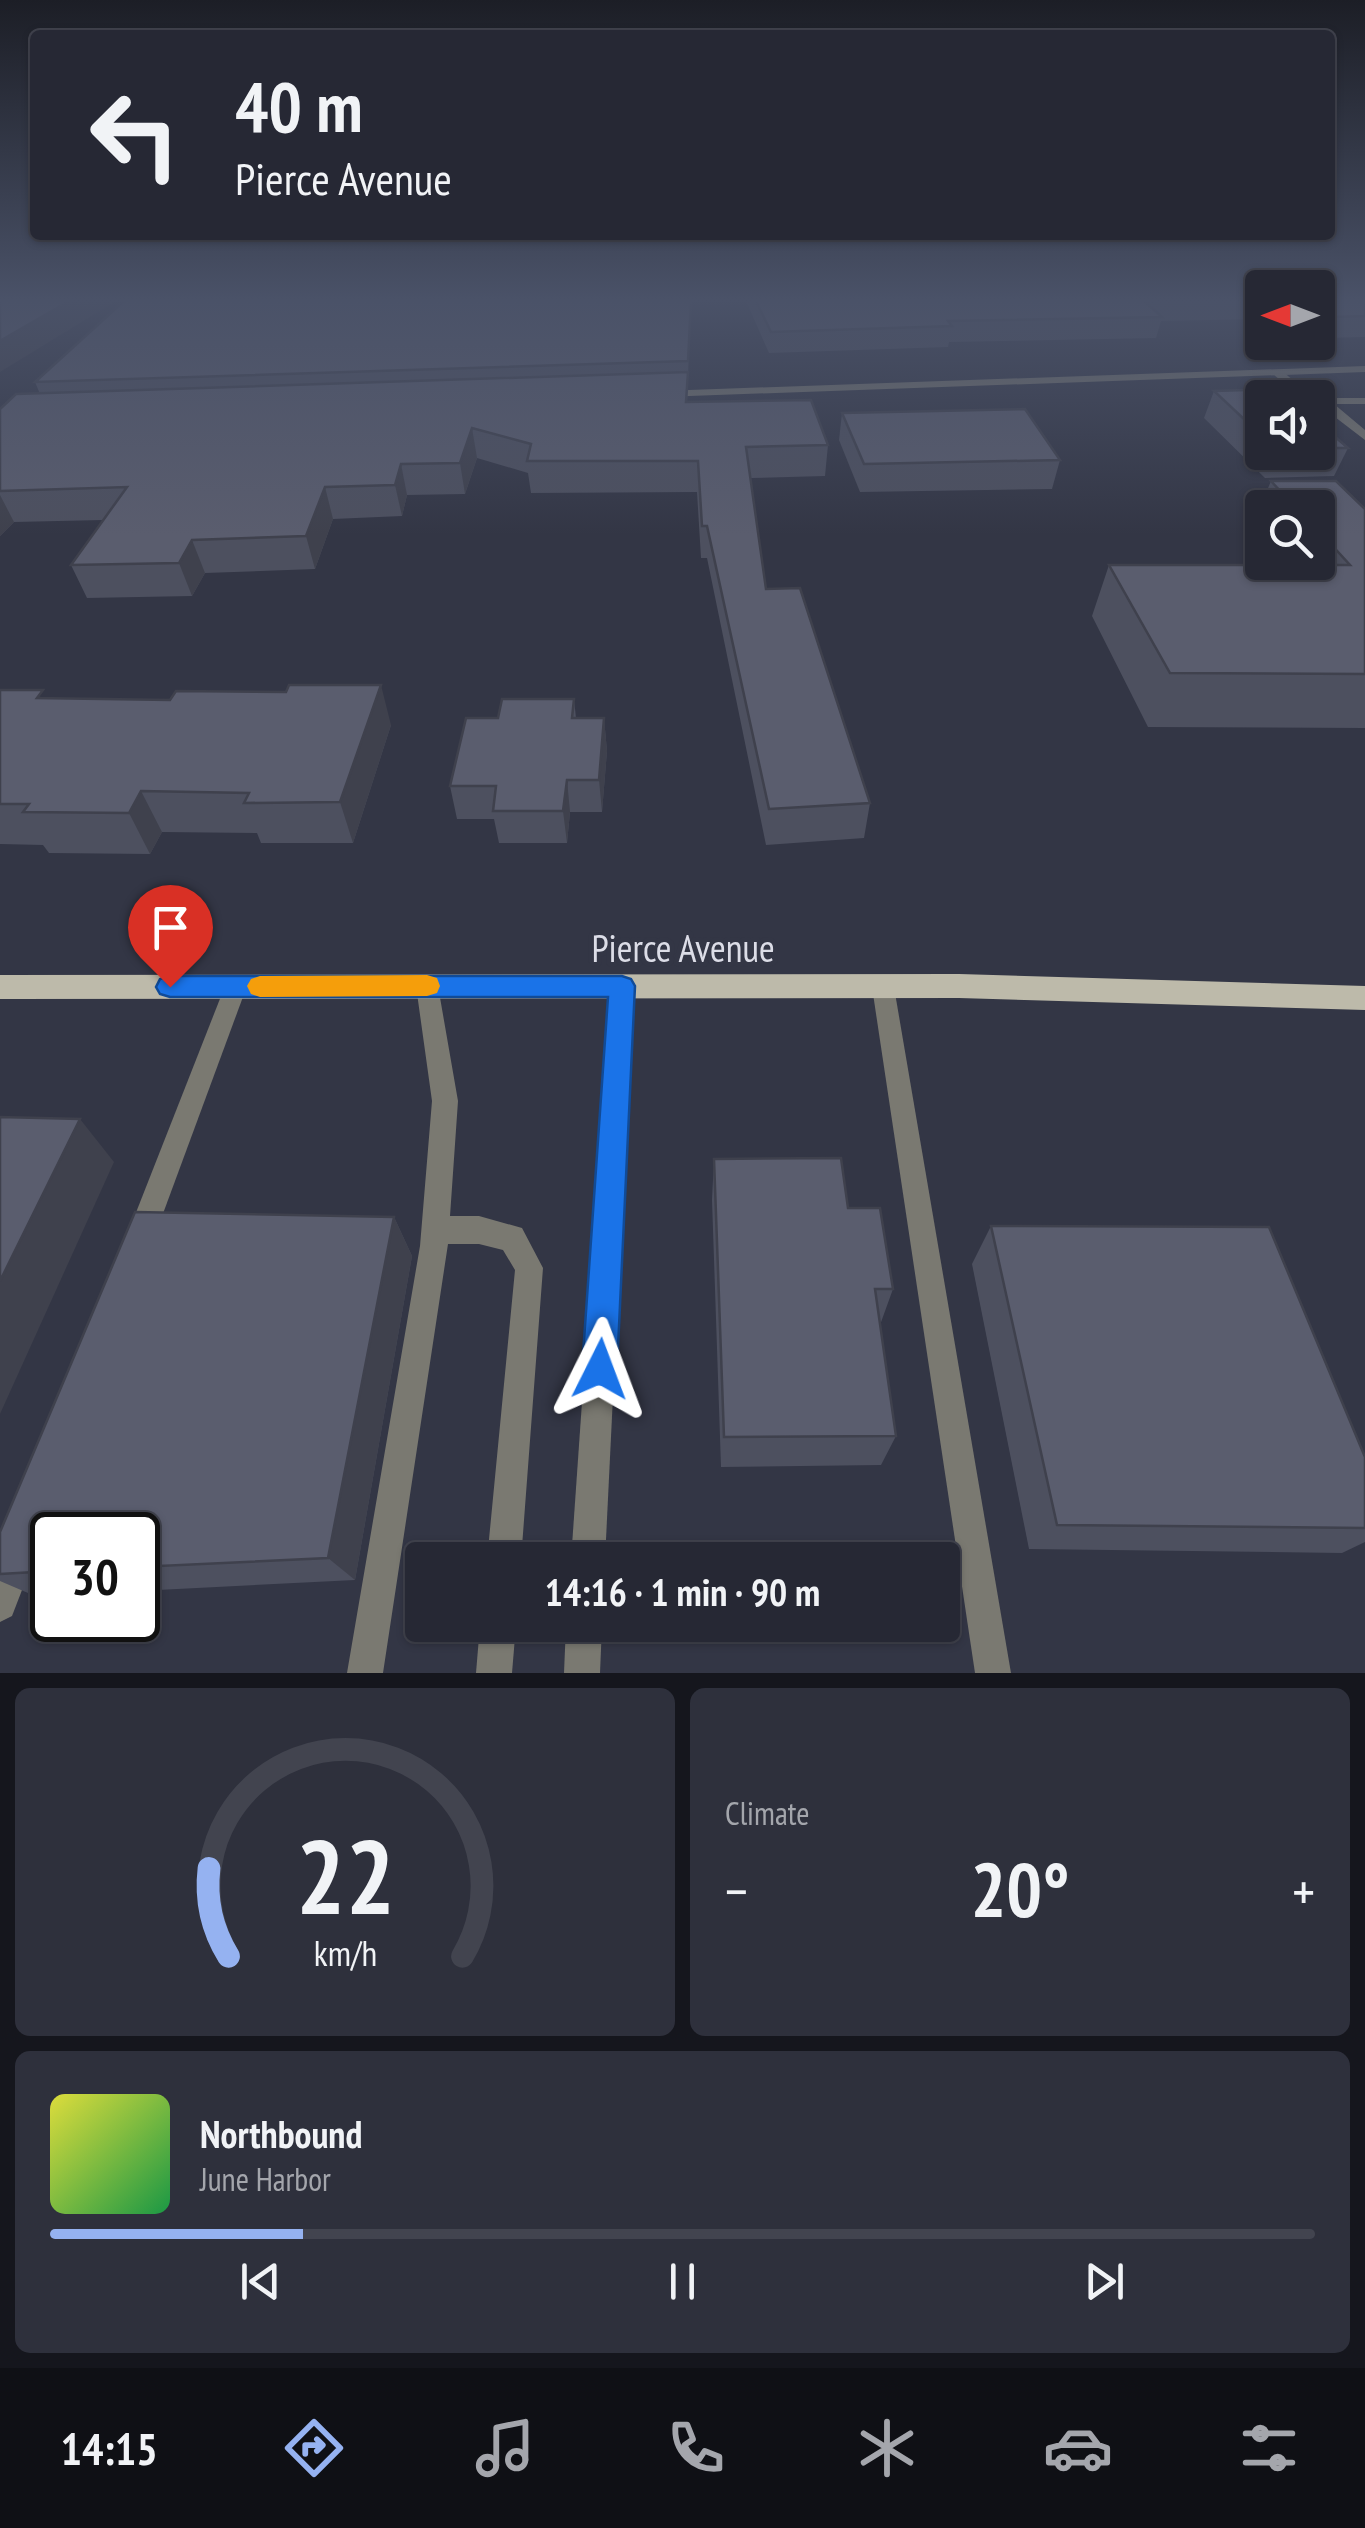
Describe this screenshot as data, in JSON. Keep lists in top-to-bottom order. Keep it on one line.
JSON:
{"streets":{"main road":["Pierce Avenue"]},"north":"left","page":{"turn":["40 m","Pierce Avenue"],"limit":"30","trip":"14:16 · 1 min · 90 m","tile":"Climate","heat":["−","20°","+"],"song":["Northbound","June Harbor"],"tabs":"14:15","gauge":["22","km/h"]}}
